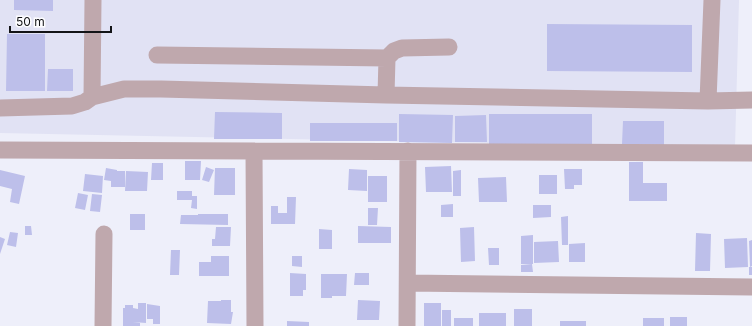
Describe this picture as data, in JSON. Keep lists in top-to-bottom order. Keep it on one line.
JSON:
{"scale_bar":"50 m"}
